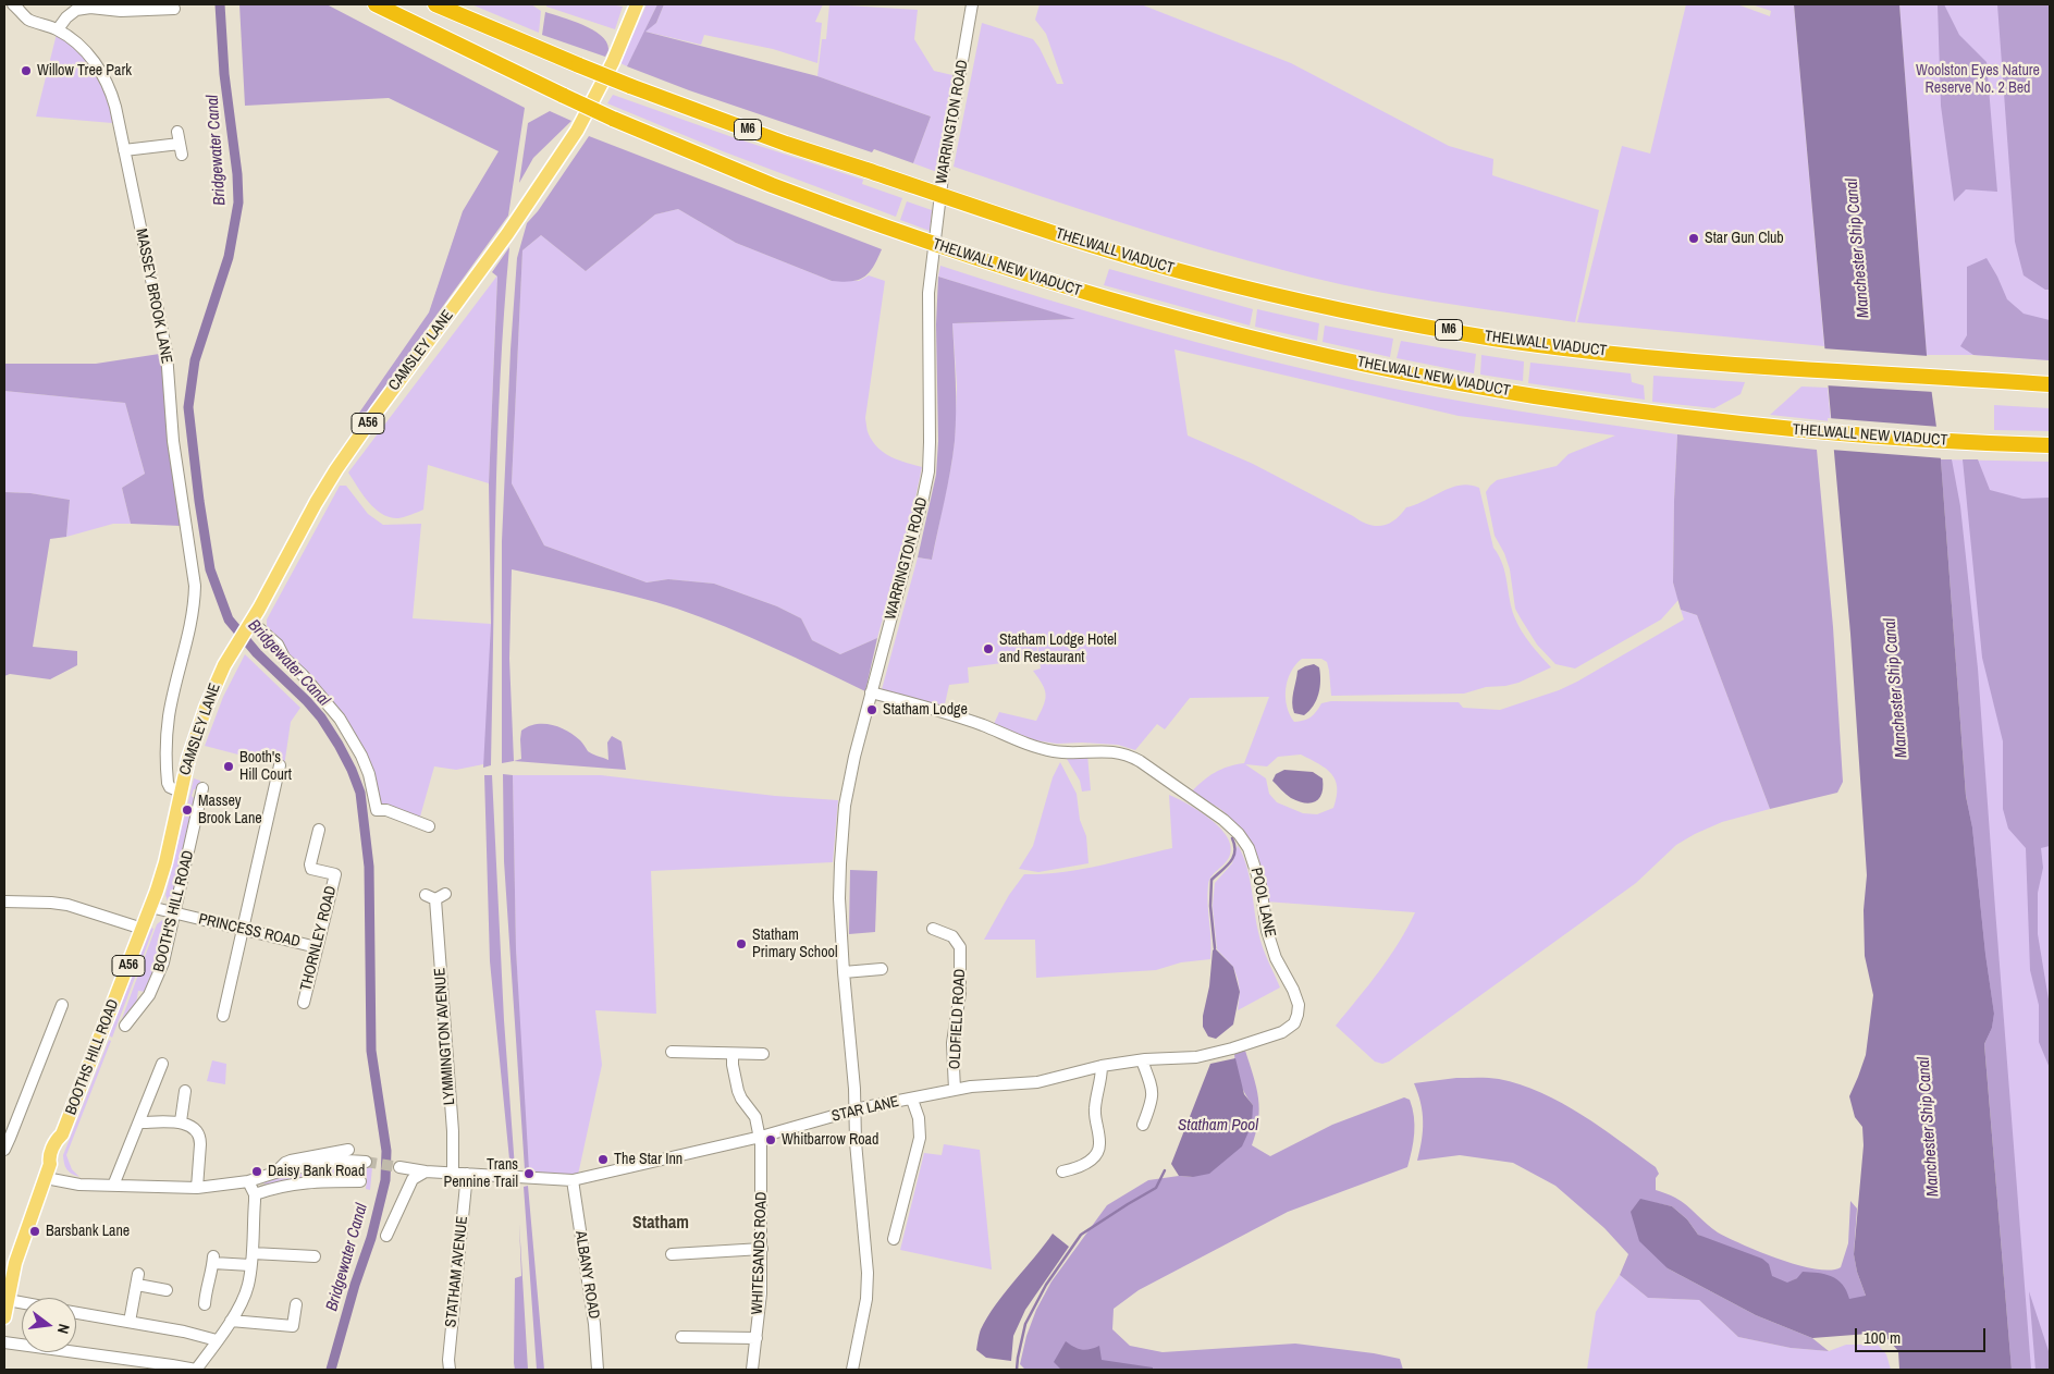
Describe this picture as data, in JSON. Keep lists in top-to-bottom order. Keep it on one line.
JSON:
{"streets":{"highway":["M6","THELWALL VIADUCT","THELWALL NEW VIADUCT"],"main road":["CAMSLEY LANE","A56","BOOTHS HILL ROAD"],"street":["WARRINGTON ROAD","MASSEY BROOK LANE","POOL LANE","BOOTH'S HILL ROAD","PRINCESS ROAD","THORNLEY ROAD","OLDFIELD ROAD","LYMMINGTON AVENUE","STAR LANE","WHITESANDS ROAD","STATHAM AVENUE","ALBANY ROAD"]},"crossings":[["WARRINGTON ROAD","POOL LANE"],["WARRINGTON ROAD","STAR LANE"],["MASSEY BROOK LANE","CAMSLEY LANE"],["MASSEY BROOK LANE","BOOTHS HILL ROAD"],["CAMSLEY LANE","BOOTHS HILL ROAD"],["POOL LANE","OLDFIELD ROAD"],["POOL LANE","STAR LANE"],["BOOTH'S HILL ROAD","PRINCESS ROAD"],["PRINCESS ROAD","THORNLEY ROAD"],["PRINCESS ROAD","BOOTHS HILL ROAD"],["OLDFIELD ROAD","STAR LANE"],["STAR LANE","WHITESANDS ROAD"],["STAR LANE","STATHAM AVENUE"],["STAR LANE","ALBANY ROAD"]],"districts":["Statham"],"water":["Bridgewater Canal","Manchester Ship Canal","Statham Pool"],"parks":["Woolston Eyes Nature Reserve No. 2 Bed"],"places":["Willow Tree Park","Star Gun Club","Statham Lodge Hotel and Restaurant","Statham Lodge","Booth's Hill Court","Massey Brook Lane","Statham Primary School","Whitbarrow Road","The Star Inn","Daisy Bank Road","Trans Pennine Trail","Barsbank Lane"],"scale_bar":"100 m","north":"right"}
